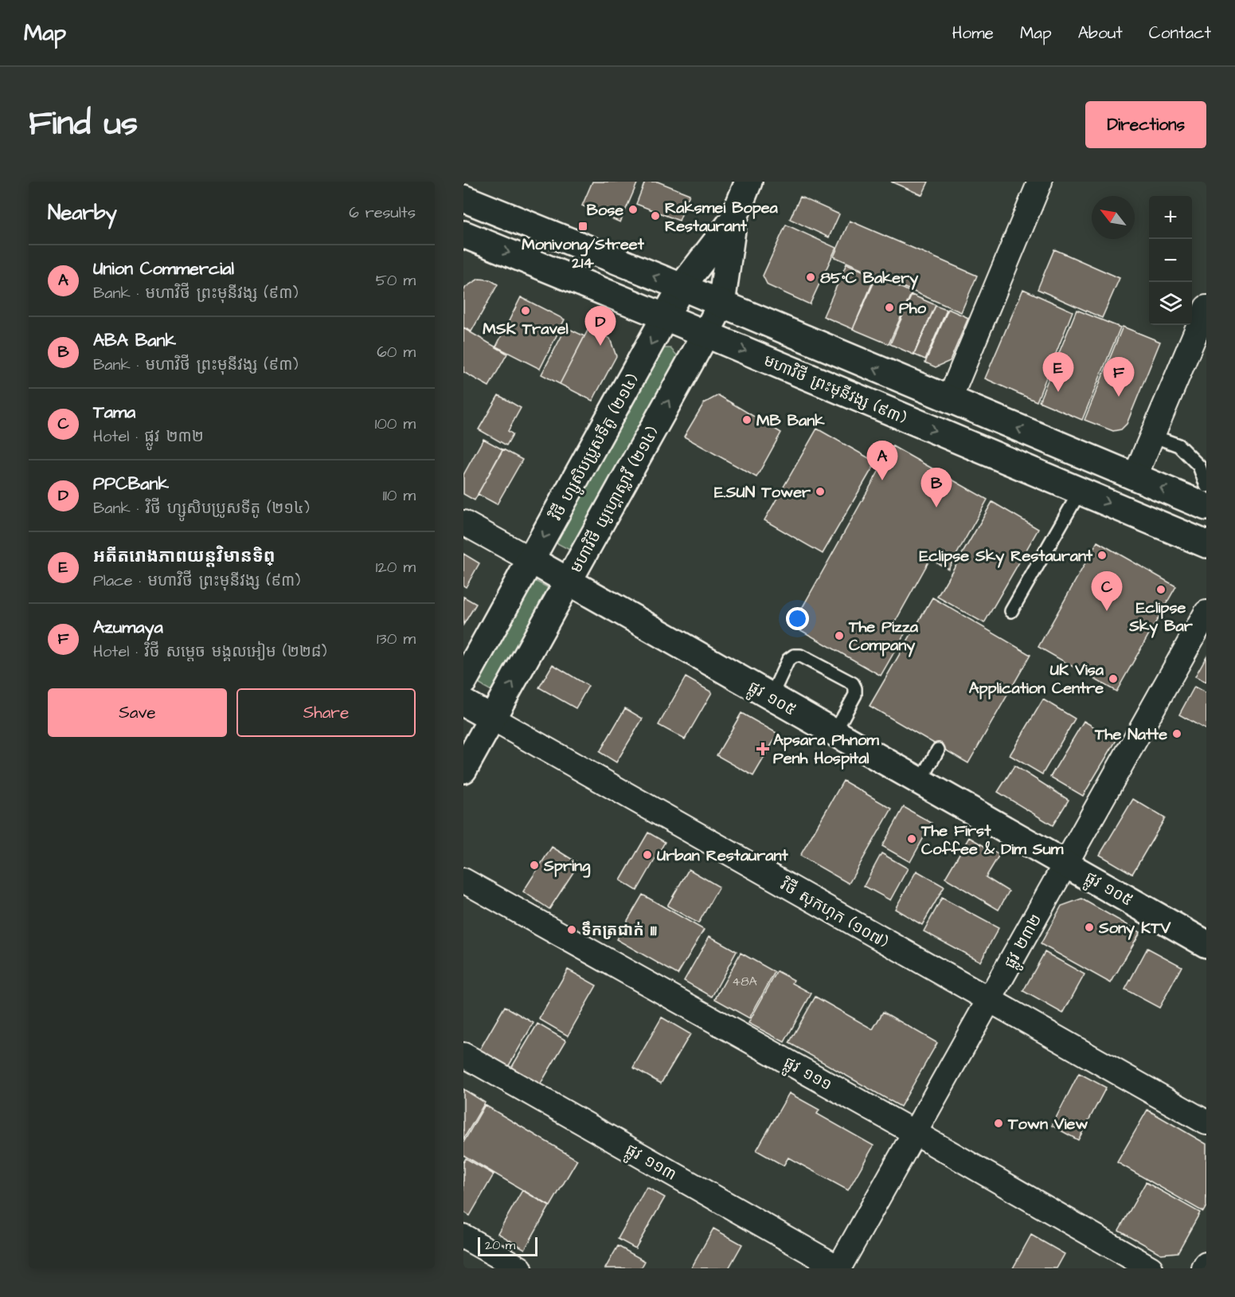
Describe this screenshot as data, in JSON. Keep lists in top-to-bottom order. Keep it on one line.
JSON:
{"streets":{"main road":["មហាវិថី ព្រះមុនីវង្ស (៩៣)","វិថី ហ្សូសិបប្រូសទីតូ (២១៤)","មហាវិថី យូហ្គោស្លាវី (២១៤)","ផ្លូវ ១០៥","វិថី សុកហុក (១០៧)"],"street":["ផ្លូវ ២៣២","ផ្លូវ ១១១","ផ្លូវ ១១៣"]},"crossings":[["មហាវិថី ព្រះមុនីវង្ស (៩៣)","វិថី ហ្សូសិបប្រូសទីតូ (២១៤)"],["មហាវិថី ព្រះមុនីវង្ស (៩៣)","មហាវិថី យូហ្គោស្លាវី (២១៤)"],["វិថី ហ្សូសិបប្រូសទីតូ (២១៤)","មហាវិថី យូហ្គោស្លាវី (២១៤)"],["វិថី ហ្សូសិបប្រូសទីតូ (២១៤)","ផ្លូវ ១០៥"],["មហាវិថី យូហ្គោស្លាវី (២១៤)","ផ្លូវ ១០៥"],["មហាវិថី យូហ្គោស្លាវី (២១៤)","វិថី សុកហុក (១០៧)"],["ផ្លូវ ១០៥","ផ្លូវ ២៣២"],["វិថី សុកហុក (១០៧)","ផ្លូវ ២៣២"],["ផ្លូវ ២៣២","ផ្លូវ ១១១"],["ផ្លូវ ២៣២","ផ្លូវ ១១៣"]],"one_way":["វិថី ហ្សូសិបប្រូសទីតូ (២១៤)","មហាវិថី យូហ្គោស្លាវី (២១៤)"],"places":{"other":["Bose","Raksmei Bopea Restaurant","85°C Bakery","Pho","MSK Travel","MB Bank","E.SUN Tower","Eclipse Sky Restaurant","Eclipse Sky Bar","The Pizza Company","UK Visa Application Centre","The Natte","The First Coffee & Dim Sum","Urban Restaurant","Spring","Sony KTV","ទឹកត្រជាក់ 111","Town View"],"transit":["Monivong/Street 214"],"health":["Apsara Phnom Penh Hospital"]},"house_numbers":["48A"],"scale_bar":"20 m","north":"top left","page":{"header":"Map","nav":["Home","Map","About","Contact"],"title":"Find us","buttons":["Directions",["Save","Share"]],"heading":["Nearby","6 results"],"map_buttons":["+","−"],"list":[{"mark":"A","name":"Union Commercial","note":"Bank · មហាវិថី ព្រះមុនីវង្ស (៩៣)","value":"50 m"},{"mark":"B","name":"ABA Bank","note":"Bank · មហាវិថី ព្រះមុនីវង្ស (៩៣)","value":"60 m"},{"mark":"C","name":"Tama","note":"Hotel · ផ្លូវ ២៣២","value":"100 m"},{"mark":"D","name":"PPCBank","note":"Bank · វិថី ហ្សូសិបប្រូសទីតូ (២១៤)","value":"110 m"},{"mark":"E","name":"អតីតរោងភាពយន្តវិមានទិព្","note":"Place · មហាវិថី ព្រះមុនីវង្ស (៩៣)","value":"120 m"},{"mark":"F","name":"Azumaya","note":"Hotel · វិថី សម្តេច មង្គលអៀម (២២៨)","value":"130 m"}],"pins":["D","E","F","A","B","C"],"scale":"20 m"}}
